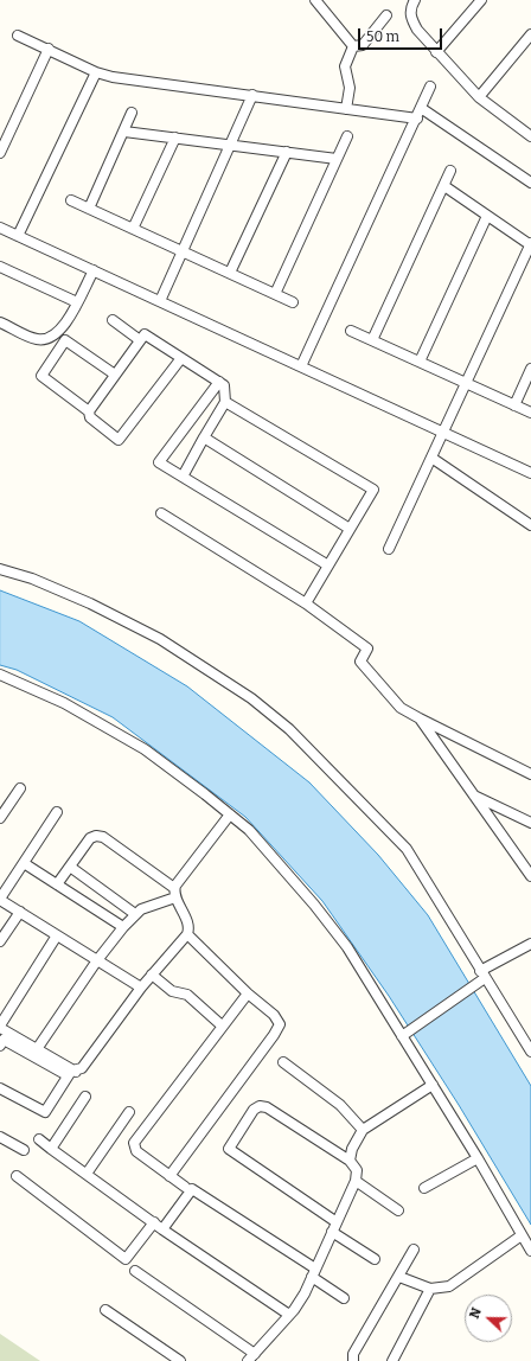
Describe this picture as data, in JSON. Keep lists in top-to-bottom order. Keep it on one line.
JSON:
{"scale_bar":"50 m","north":"left"}
